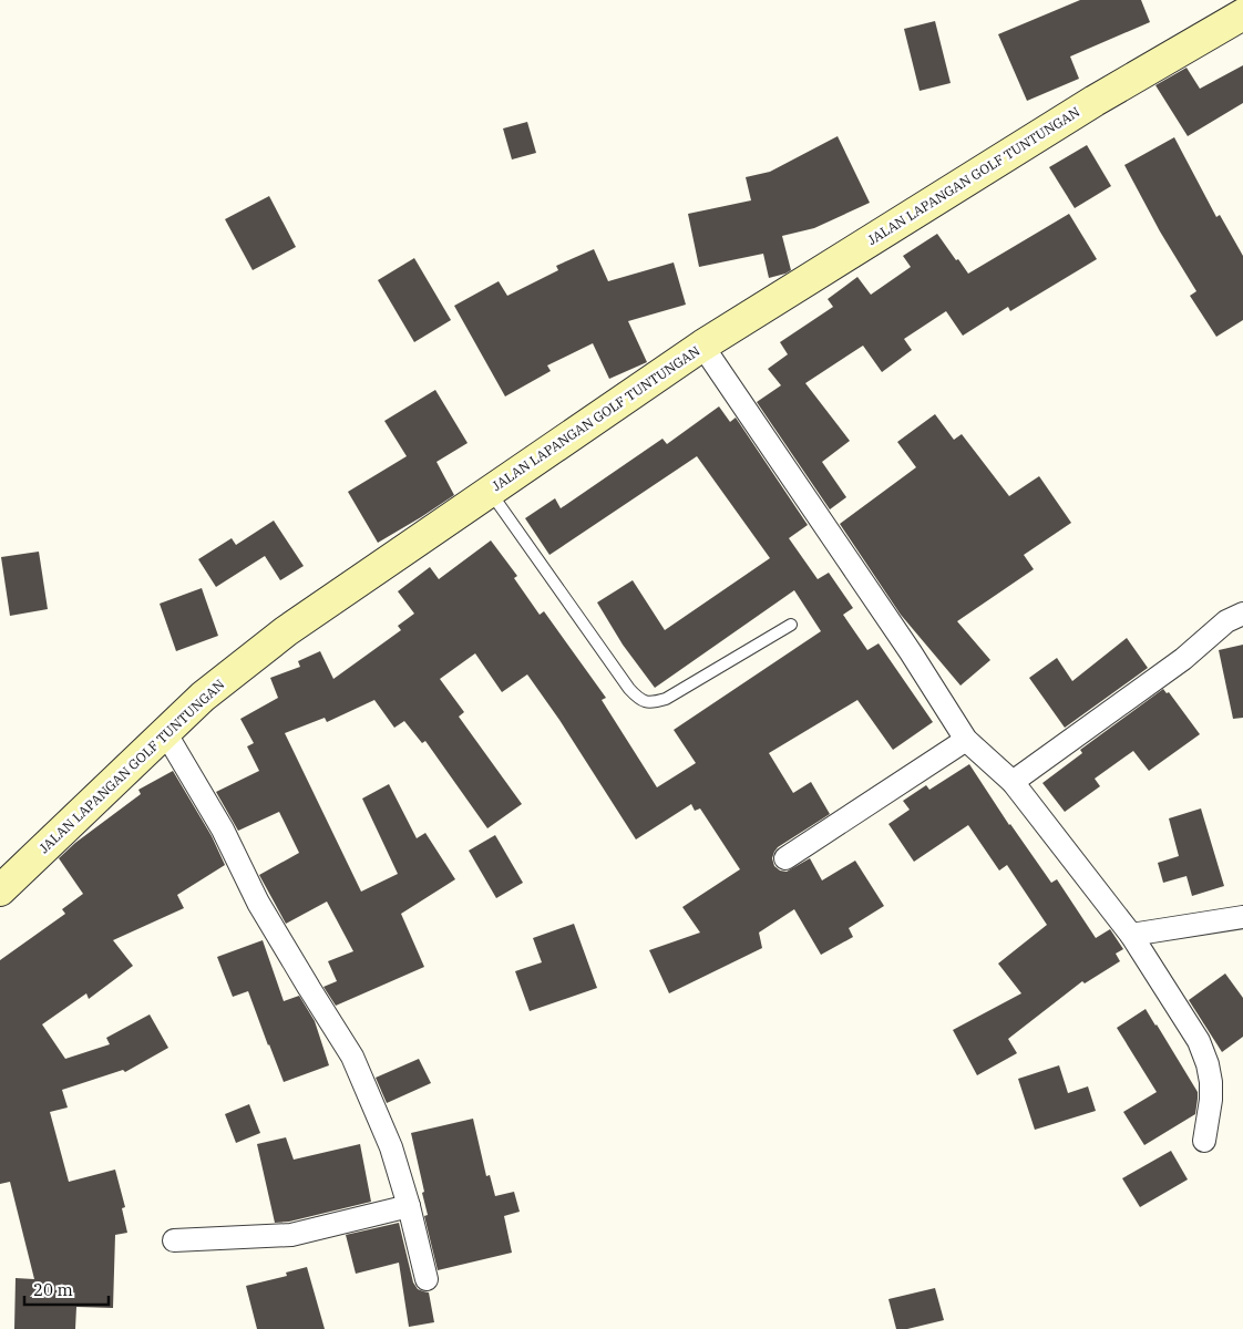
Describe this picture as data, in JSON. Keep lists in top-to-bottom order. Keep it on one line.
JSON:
{"streets":{"street":["JALAN LAPANGAN GOLF TUNTUNGAN"]},"scale_bar":"20 m"}
